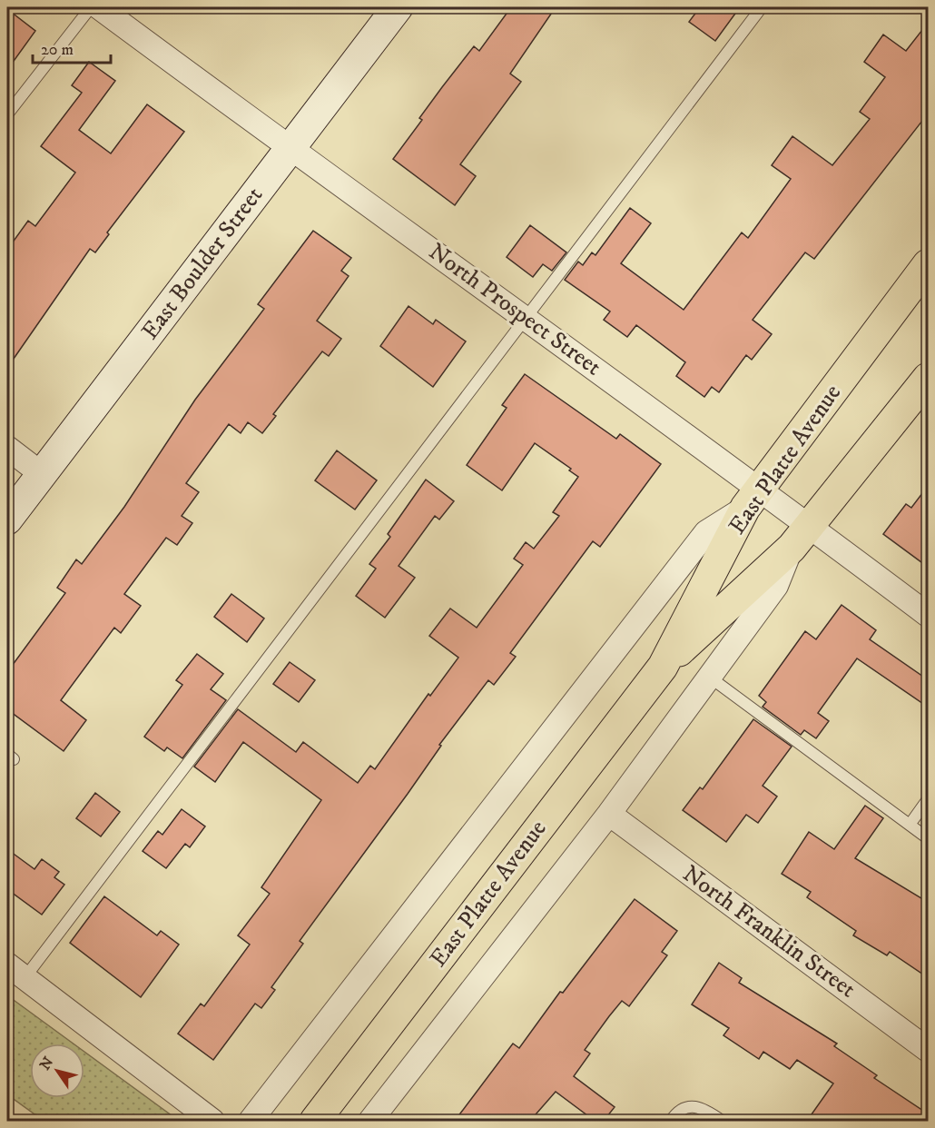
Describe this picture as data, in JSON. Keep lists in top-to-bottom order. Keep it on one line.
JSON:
{"streets":{"main road":["East Platte Avenue"],"street":["East Boulder Street","North Prospect Street","North Franklin Street"]},"crossings":[["East Boulder Street","North Prospect Street"],["North Prospect Street","East Platte Avenue"]],"scale_bar":"20 m","north":"top left"}
